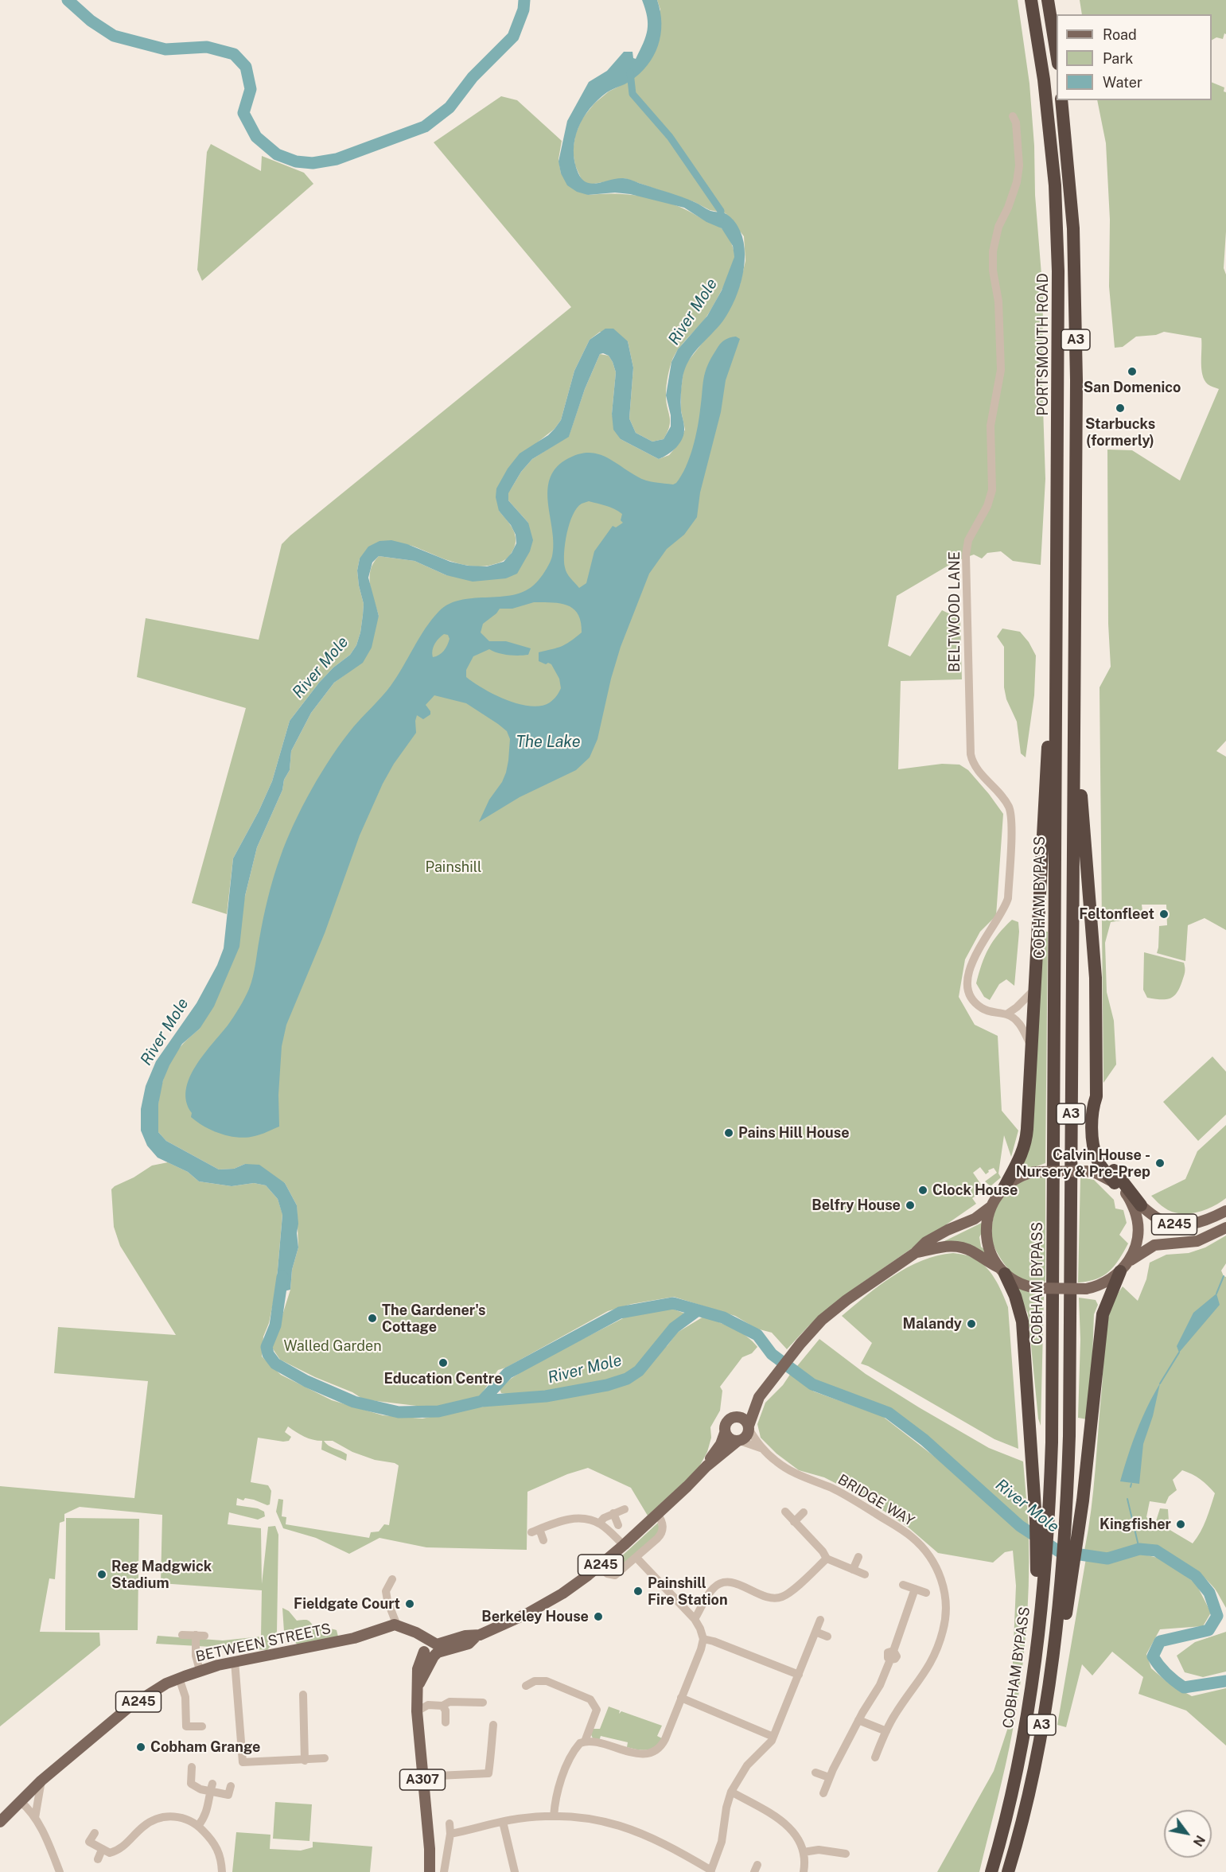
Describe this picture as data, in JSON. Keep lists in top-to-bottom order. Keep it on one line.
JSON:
{"streets":{"highway":["A3","PORTSMOUTH ROAD","COBHAM BYPASS"],"main road":["A245","BETWEEN STREETS","A307"],"street":["BELTWOOD LANE","BRIDGE WAY"]},"crossings":[["PORTSMOUTH ROAD","COBHAM BYPASS"],["A245","A307"]],"water":["River Mole","The Lake"],"parks":["Painshill","Walled Garden"],"places":["San Domenico","Starbucks (formerly)","Feltonfleet","Pains Hill House","Calvin House - Nursery & Pre-Prep","Clock House","Belfry House","The Gardener's Cottage","Malandy","Education Centre","Kingfisher","Reg Madgwick Stadium","Painshill Fire Station","Fieldgate Court","Berkeley House","Cobham Grange"],"legend":["Road","Park","Water"],"north":"bottom right"}
